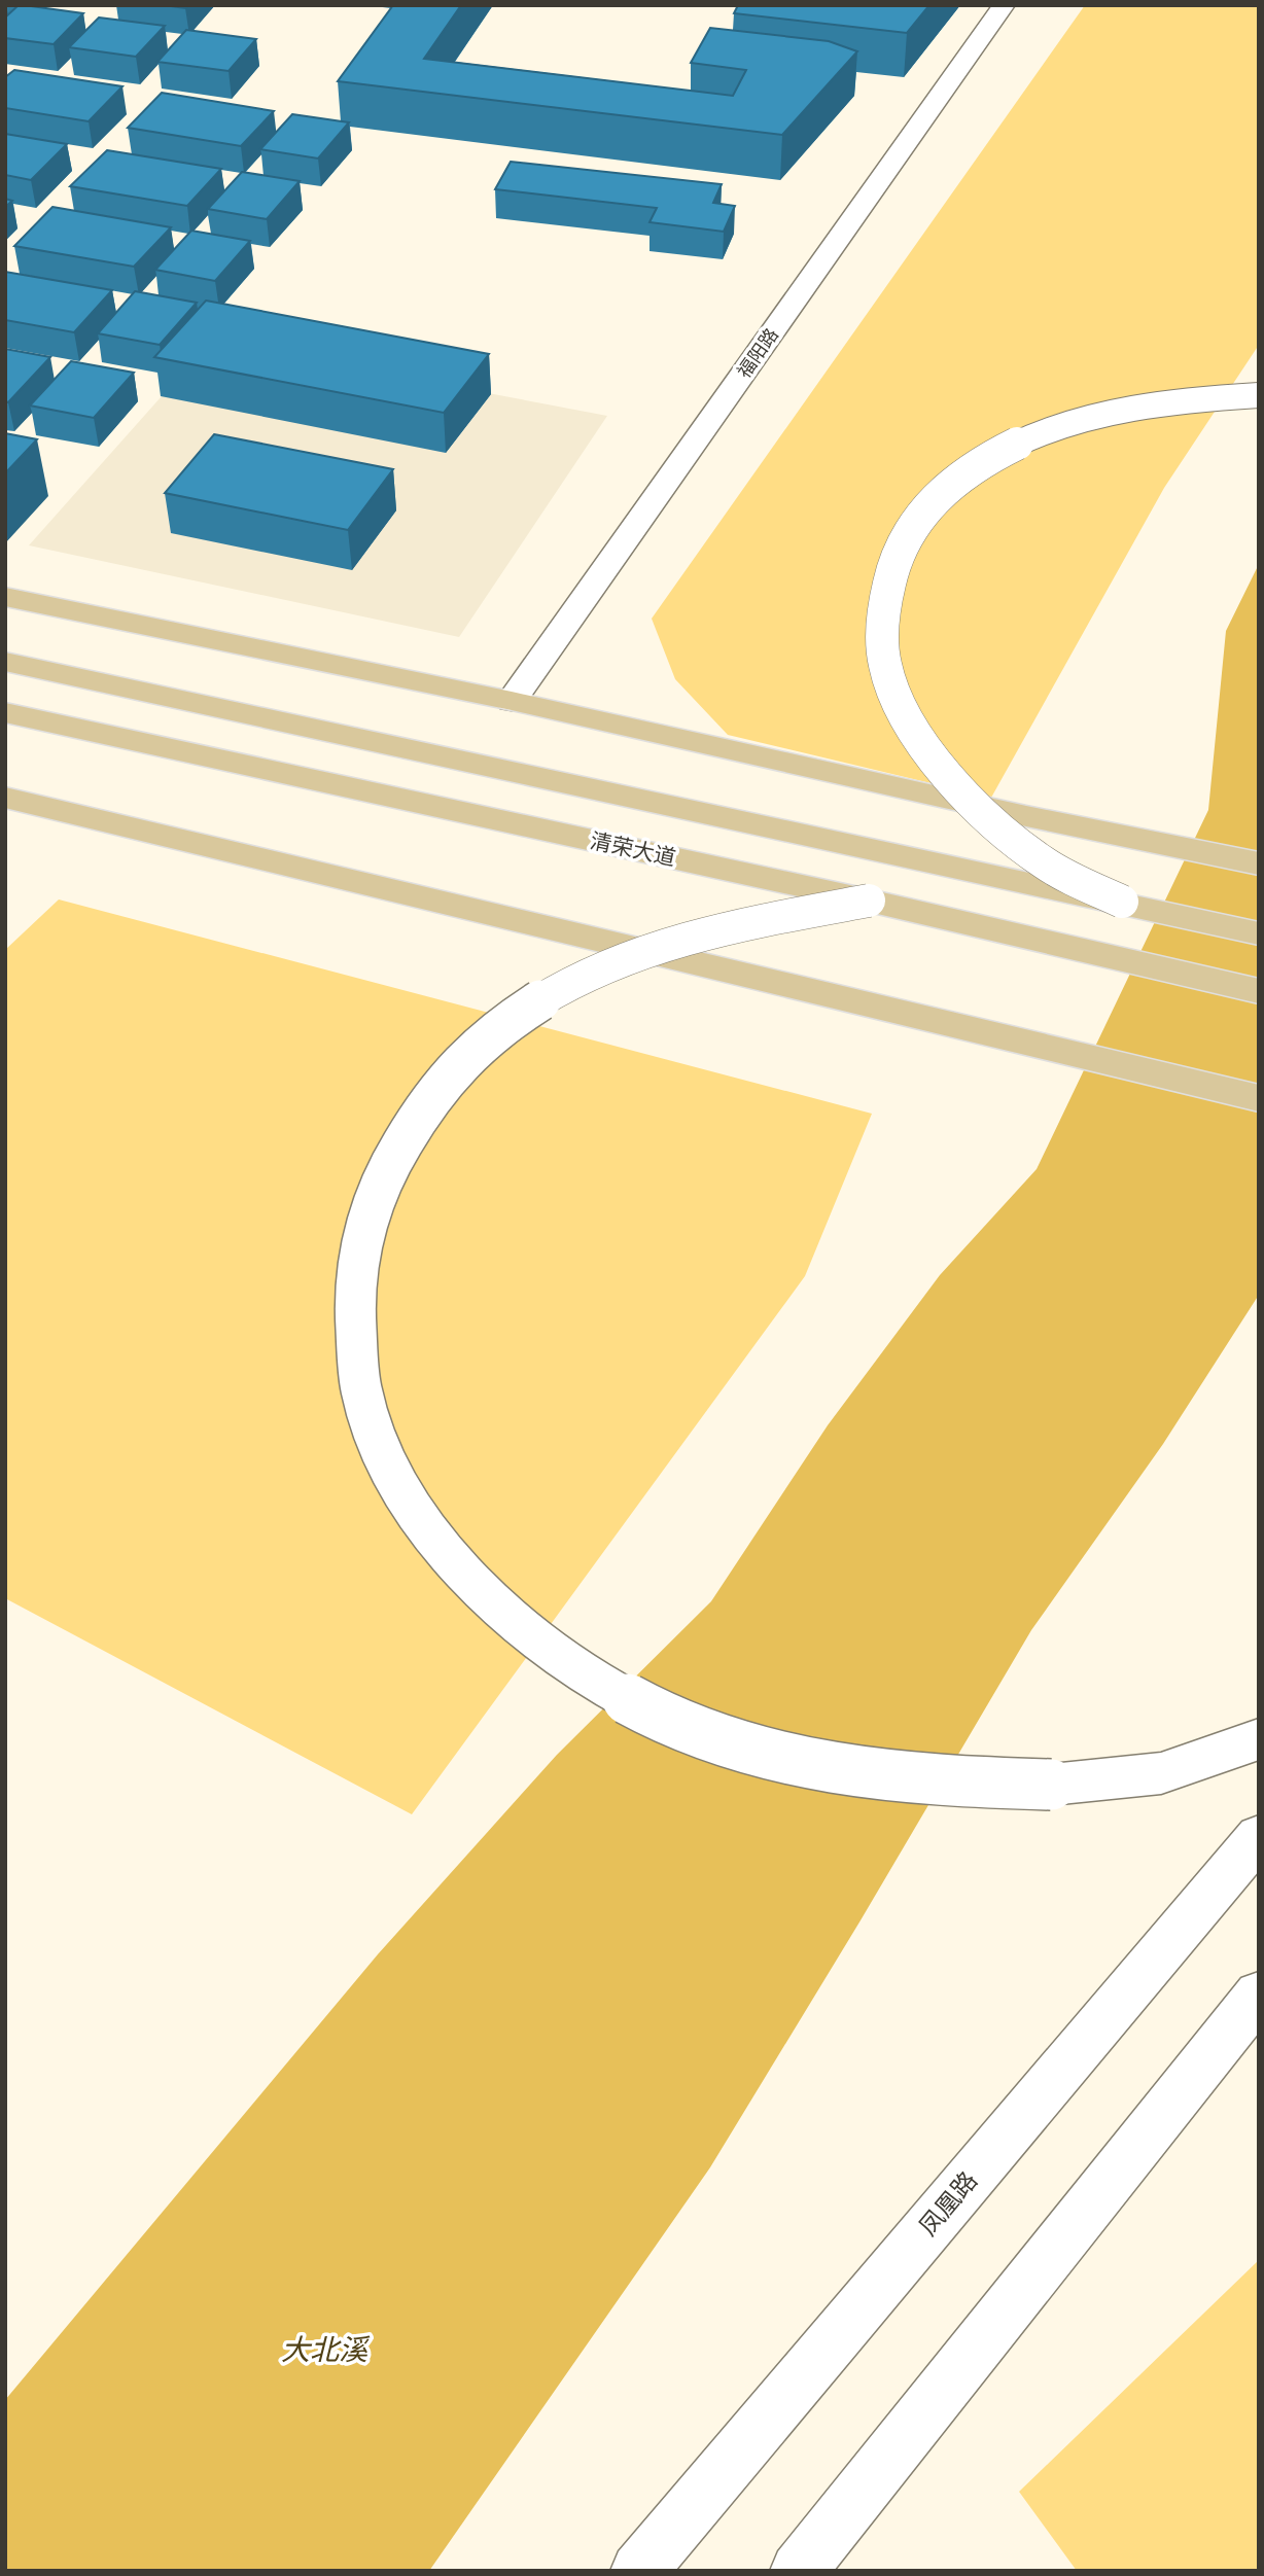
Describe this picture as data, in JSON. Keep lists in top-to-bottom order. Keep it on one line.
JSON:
{"streets":{"main road":["清荣大道"],"street":["福阳路","凤凰路"]},"water":["大北溪"]}
